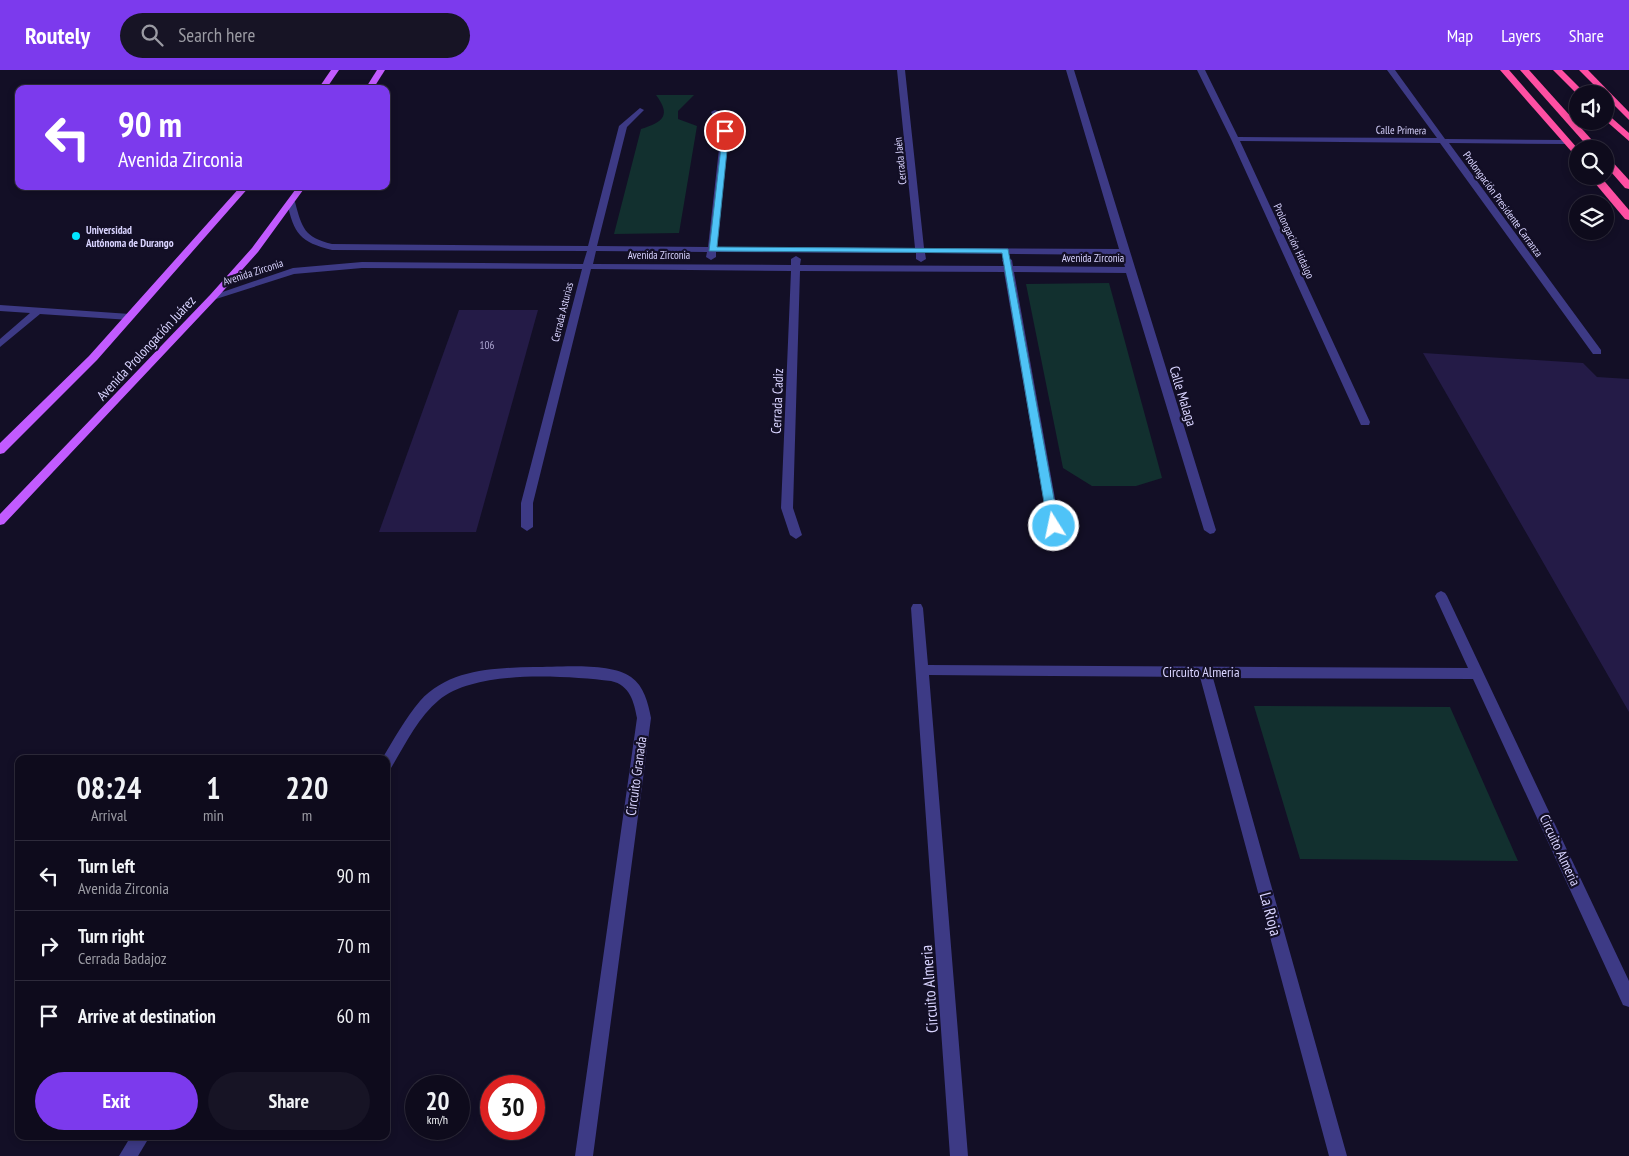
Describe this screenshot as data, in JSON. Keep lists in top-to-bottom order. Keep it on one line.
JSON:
{"streets":{"main road":["Avenida Prolongación Juárez"],"street":["Calle Primera","Cerrada Jaén","Prolongación Presidente Carranza","Prolongación Hidalgo","Avenida Zirconia","Cerrada Asturias","Calle Malaga","Cerrada Cadiz","Circuito Almeria","Circuito Granada","La Rioja"]},"crossings":[["Calle Primera","Prolongación Presidente Carranza"],["Calle Primera","Prolongación Hidalgo"],["Cerrada Jaén","Avenida Zirconia"],["Avenida Zirconia","Cerrada Asturias"],["Avenida Zirconia","Avenida Prolongación Juárez"],["Avenida Zirconia","Calle Malaga"],["Avenida Zirconia","Cerrada Cadiz"],["Circuito Almeria","La Rioja"]],"places":["Universidad Autónoma de Durango"],"house_numbers":["106"],"page":{"header":"Routely","search":"Search here","nav":["Map","Layers","Share"],"turn":["90 m","Avenida Zirconia"],"eta":["08:24","Arrival","1","min","220","m"],"list":[{"name":"Turn left","note":"Avenida Zirconia","value":"90 m"},{"name":"Turn right","note":"Cerrada Badajoz","value":"70 m"},{"name":"Arrive at destination","value":"60 m"}],"buttons":["Exit","Share"],"speed":"20 km/h","limit":"30"}}
